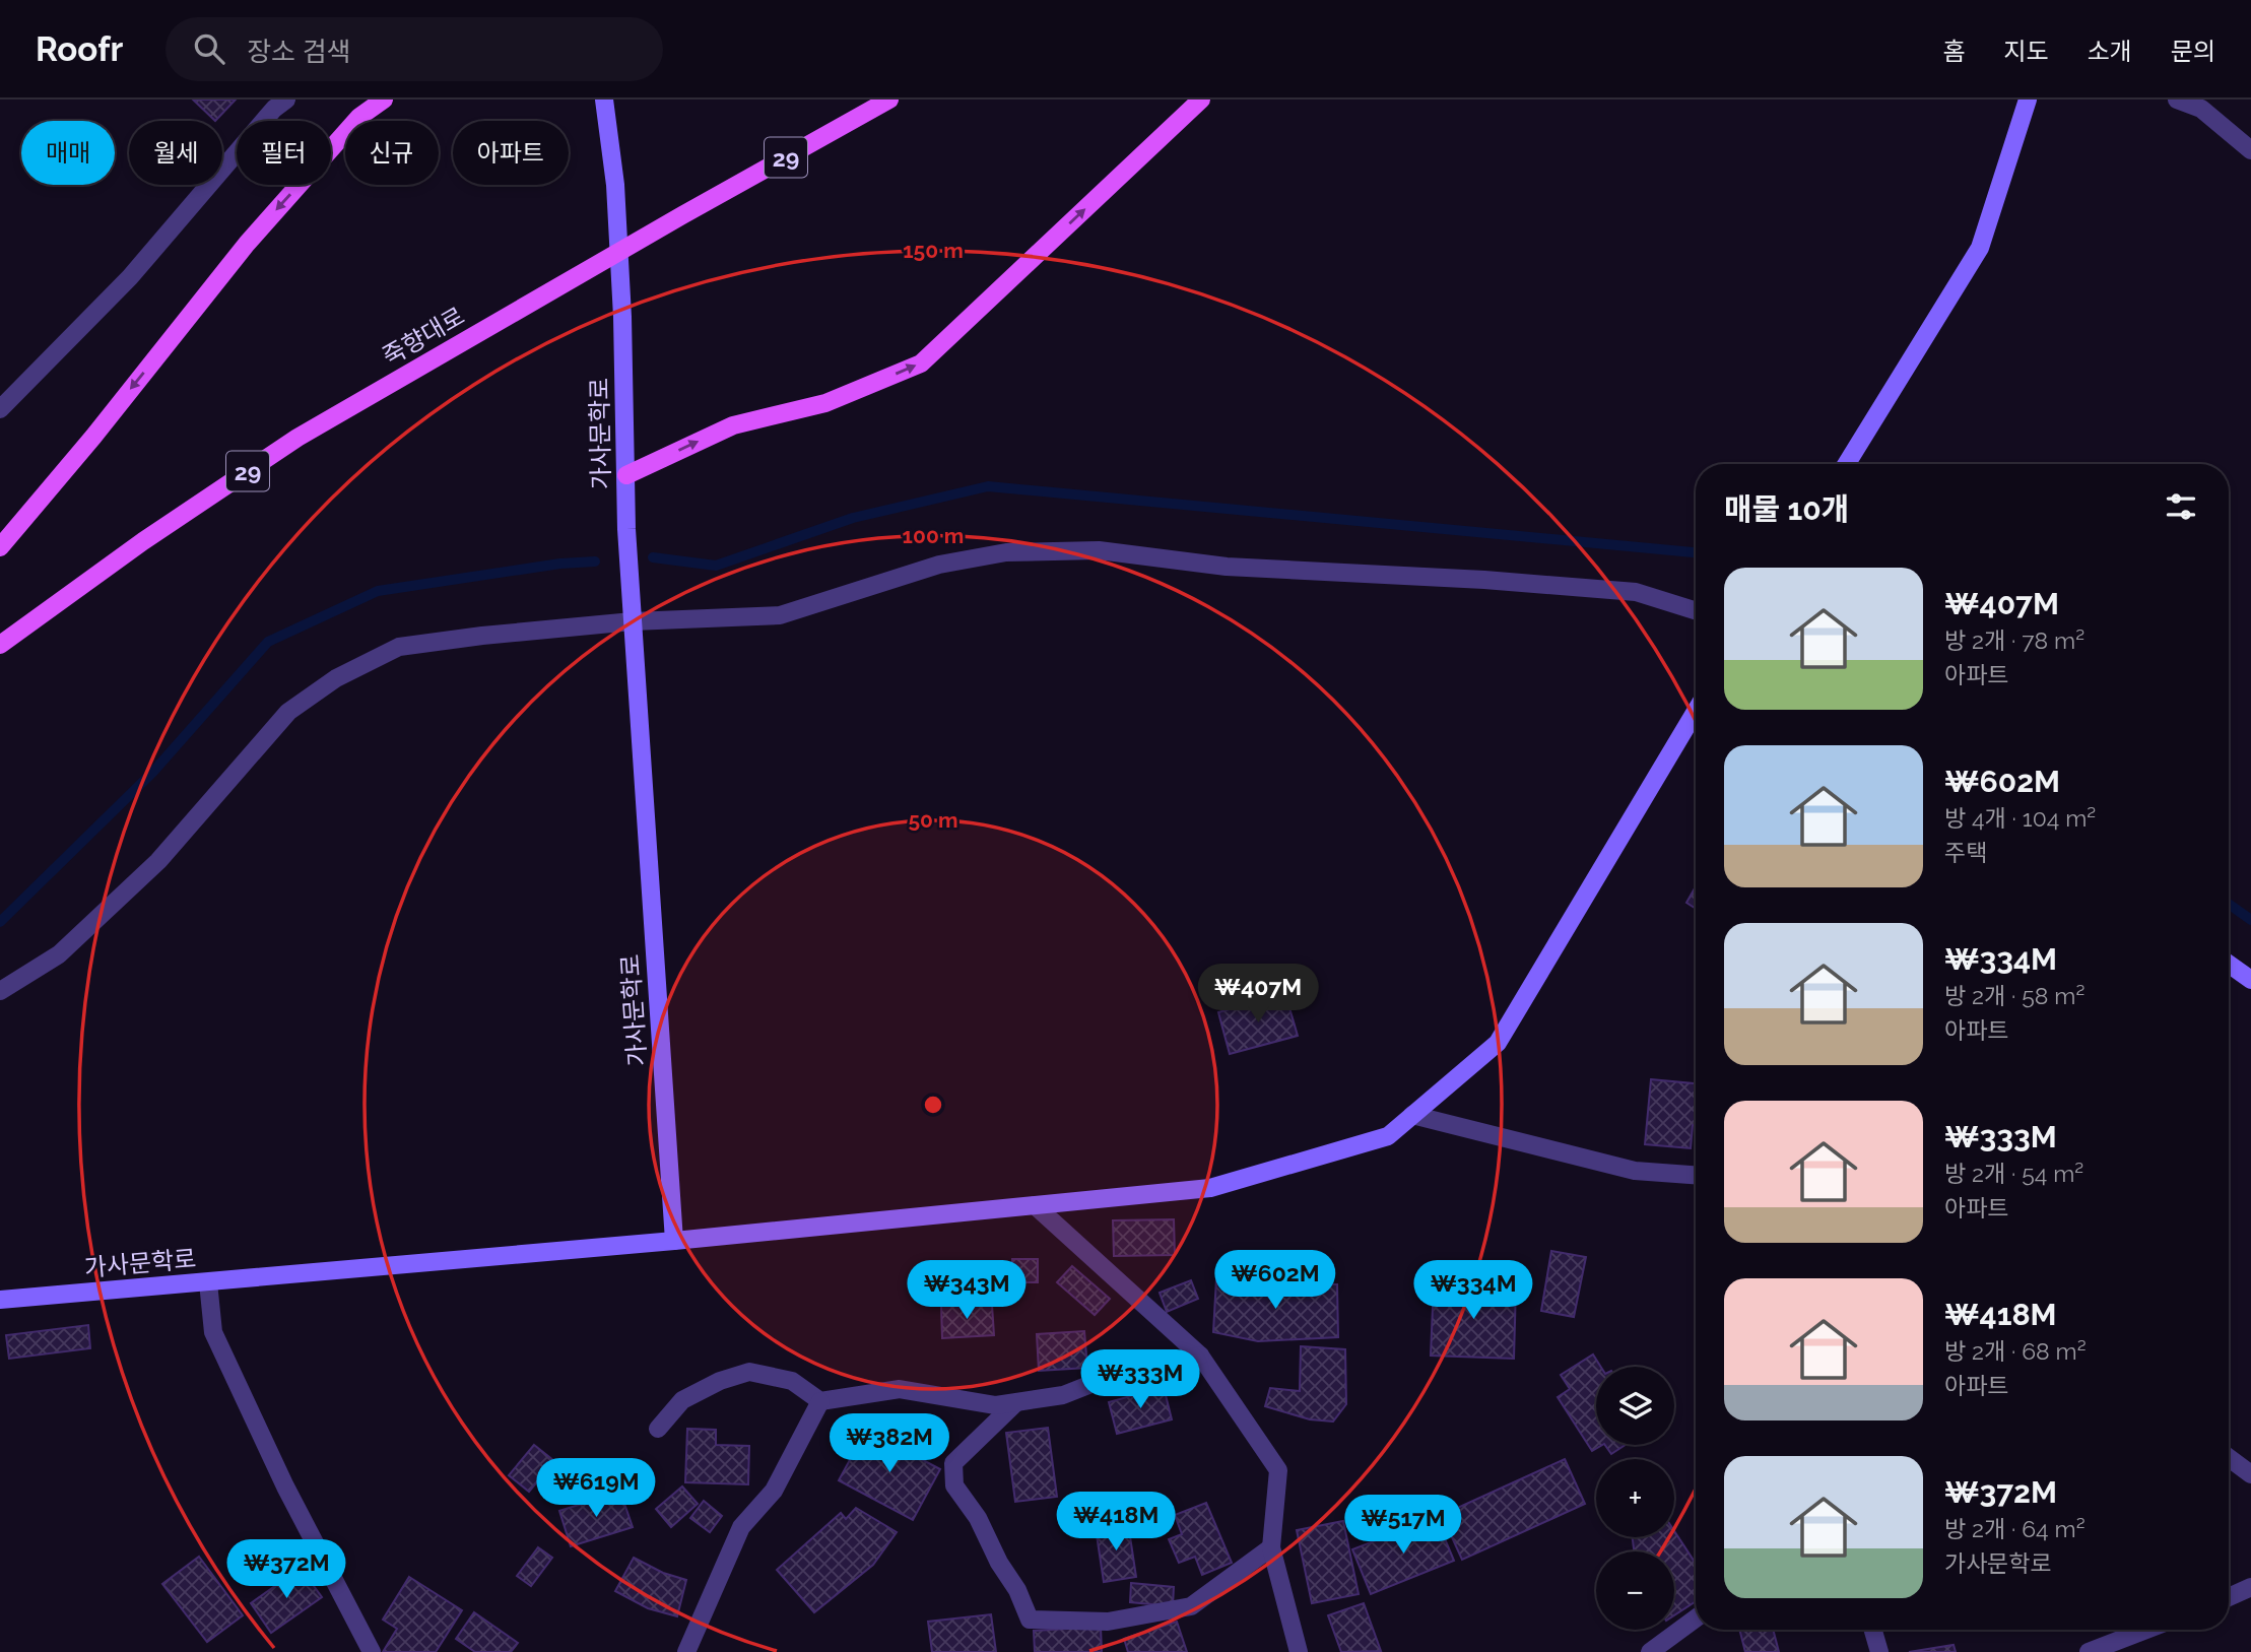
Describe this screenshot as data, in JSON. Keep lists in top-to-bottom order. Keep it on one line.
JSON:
{"streets":{"main road":["29","죽향대로","가사문학로"]},"page":{"header":"Roofr","search":"장소 검색","nav":["홈","지도","소개","문의"],"chip":["매매","월세","필터","신규","아파트"],"heading":"매물 10개","list":[{"name":"₩407M","note":"방 2개 · 78 m² · 아파트"},{"name":"₩602M","note":"방 4개 · 104 m² · 주택"},{"name":"₩334M","note":"방 2개 · 58 m² · 아파트"},{"name":"₩333M","note":"방 2개 · 54 m² · 아파트"},{"name":"₩418M","note":"방 2개 · 68 m² · 아파트"},{"name":"₩372M","note":"방 2개 · 64 m² · 가사문학로"}],"price":["₩407M","₩602M","₩343M","₩334M","₩333M","₩382M","₩619M","₩418M","₩517M","₩372M"],"map_buttons":["+","−"]},"rings":["150 m","100 m","50 m"]}
